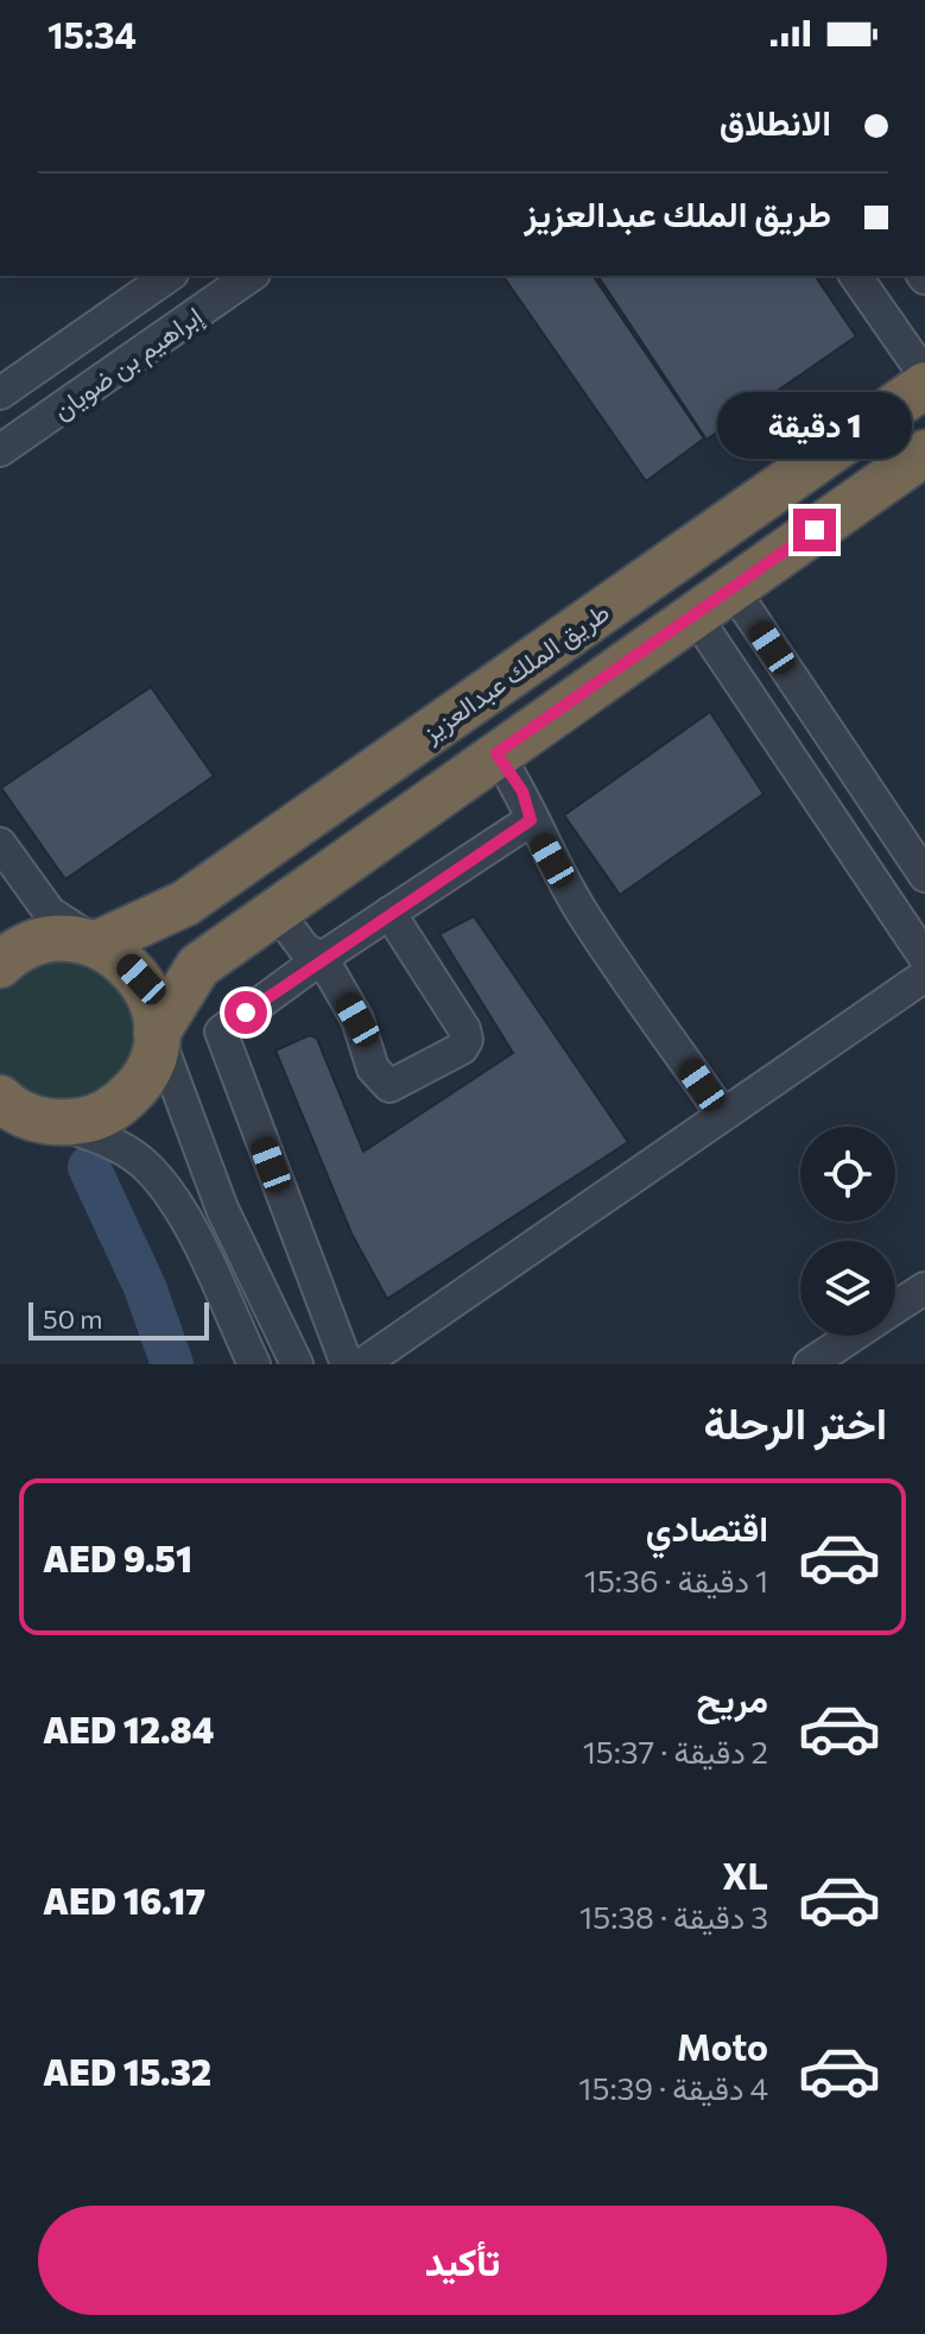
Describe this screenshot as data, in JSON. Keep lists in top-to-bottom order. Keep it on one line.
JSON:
{"streets":{"highway":["طريق الملك عبدالعزيز"],"street":["إبراهيم بن ضويان"]},"scale_bar":"50 m","page":{"status":"15:34","banner":["الانطلاق","طريق الملك عبدالعزيز"],"bubble":"1 دقيقة","scale":"50 m","heading":"اختر الرحلة","list":[{"name":"اقتصادي","note":"1 دقيقة · 15:36","value":"AED 9.51"},{"name":"مريح","note":"2 دقيقة · 15:37","value":"AED 12.84"},{"name":"XL","note":"3 دقيقة · 15:38","value":"AED 16.17"},{"name":"Moto","note":"4 دقيقة · 15:39","value":"AED 15.32"}],"buttons":"تأكيد"}}
